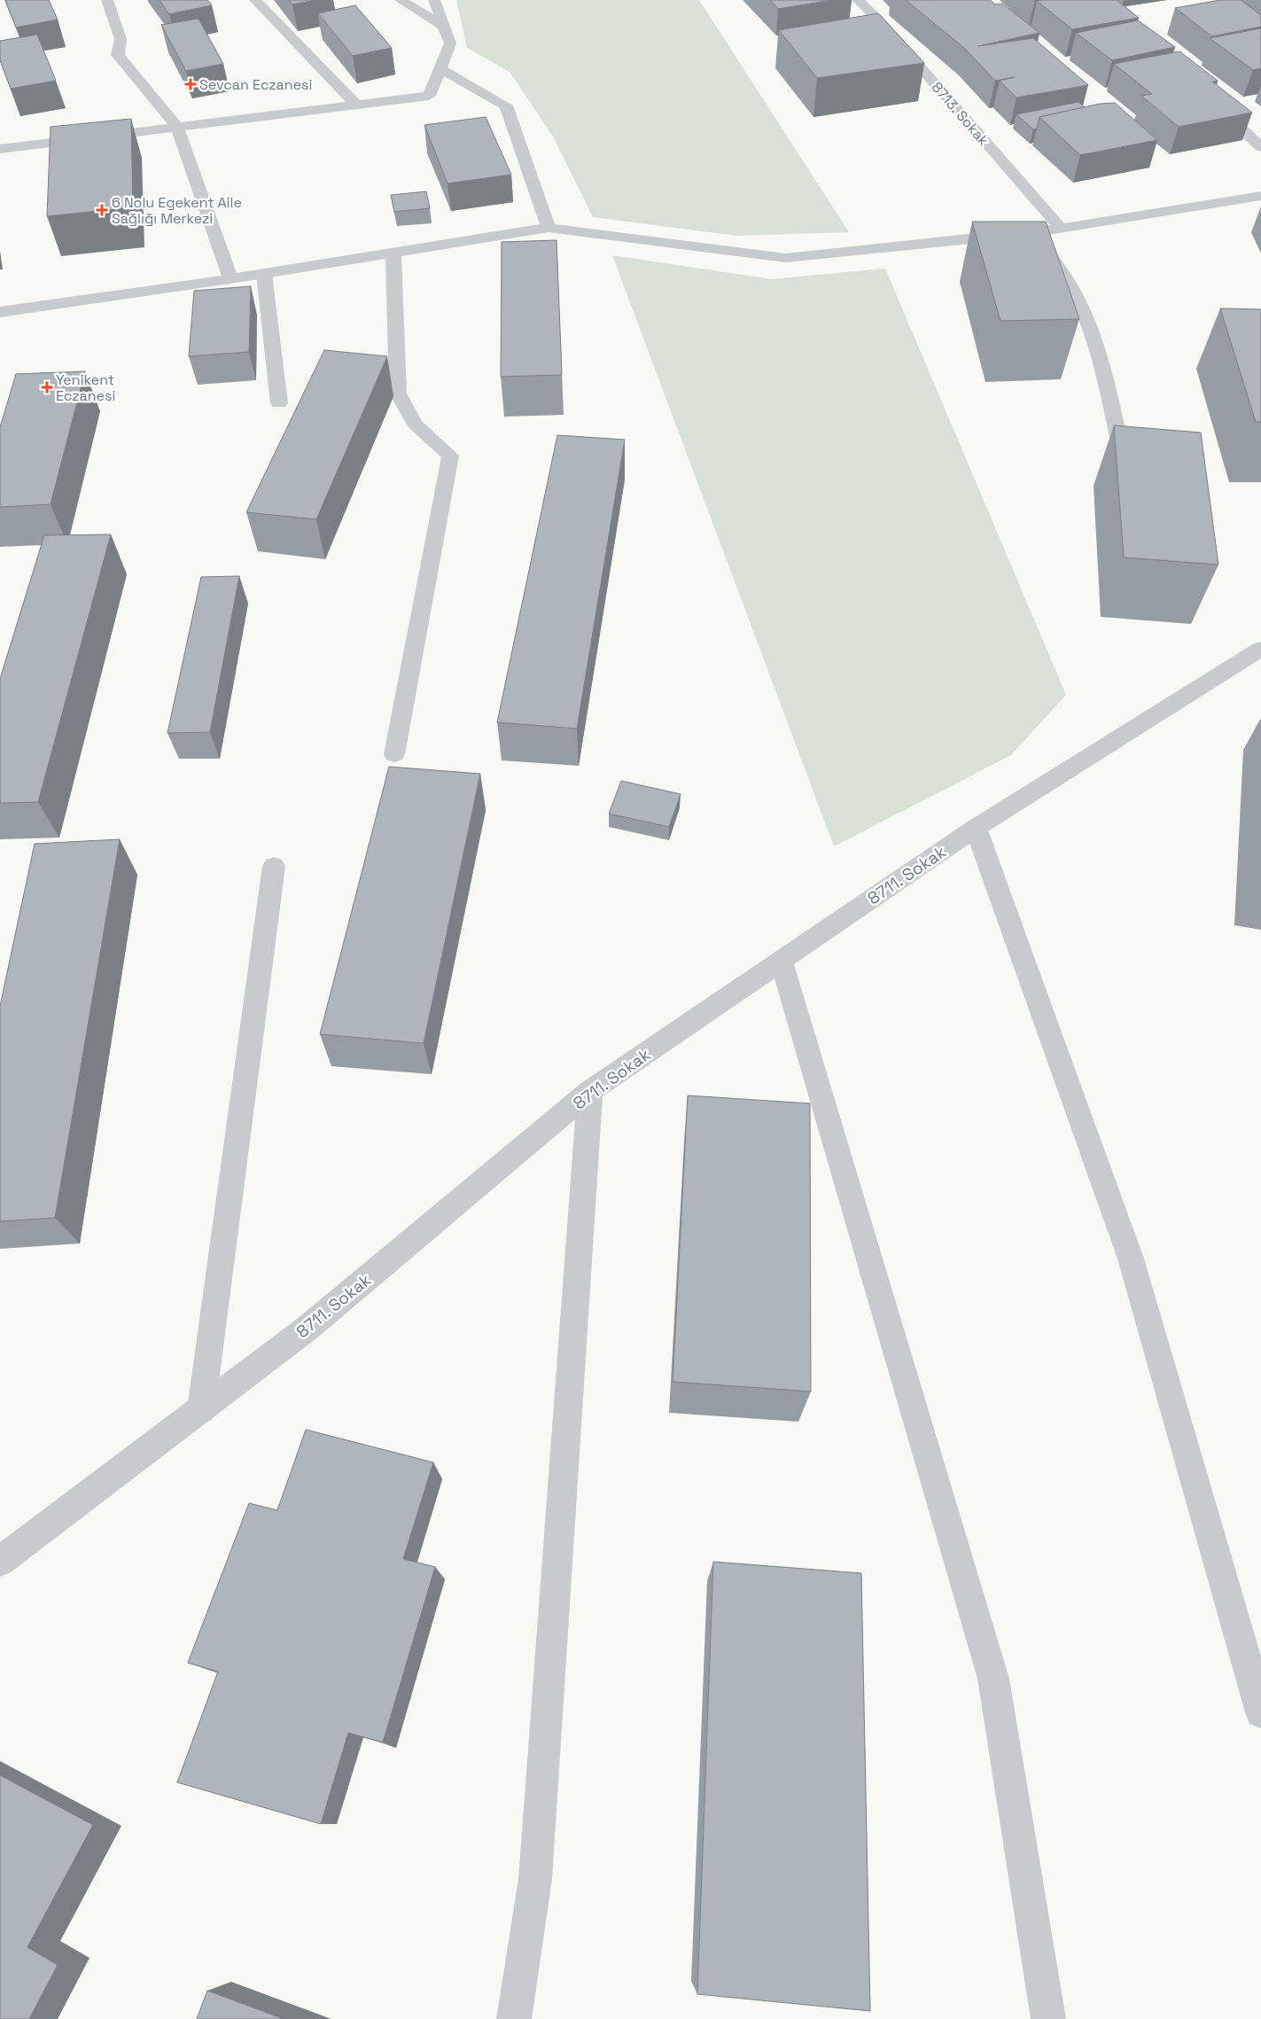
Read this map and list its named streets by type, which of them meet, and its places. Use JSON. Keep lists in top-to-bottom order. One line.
{"streets":{"street":["8713. Sokak","8711. Sokak"]},"places":{"health":["Sevcan Eczanesi","6 Nolu Egekent Aile Sağlığı Merkezi","Yenikent Eczanesi"]}}
